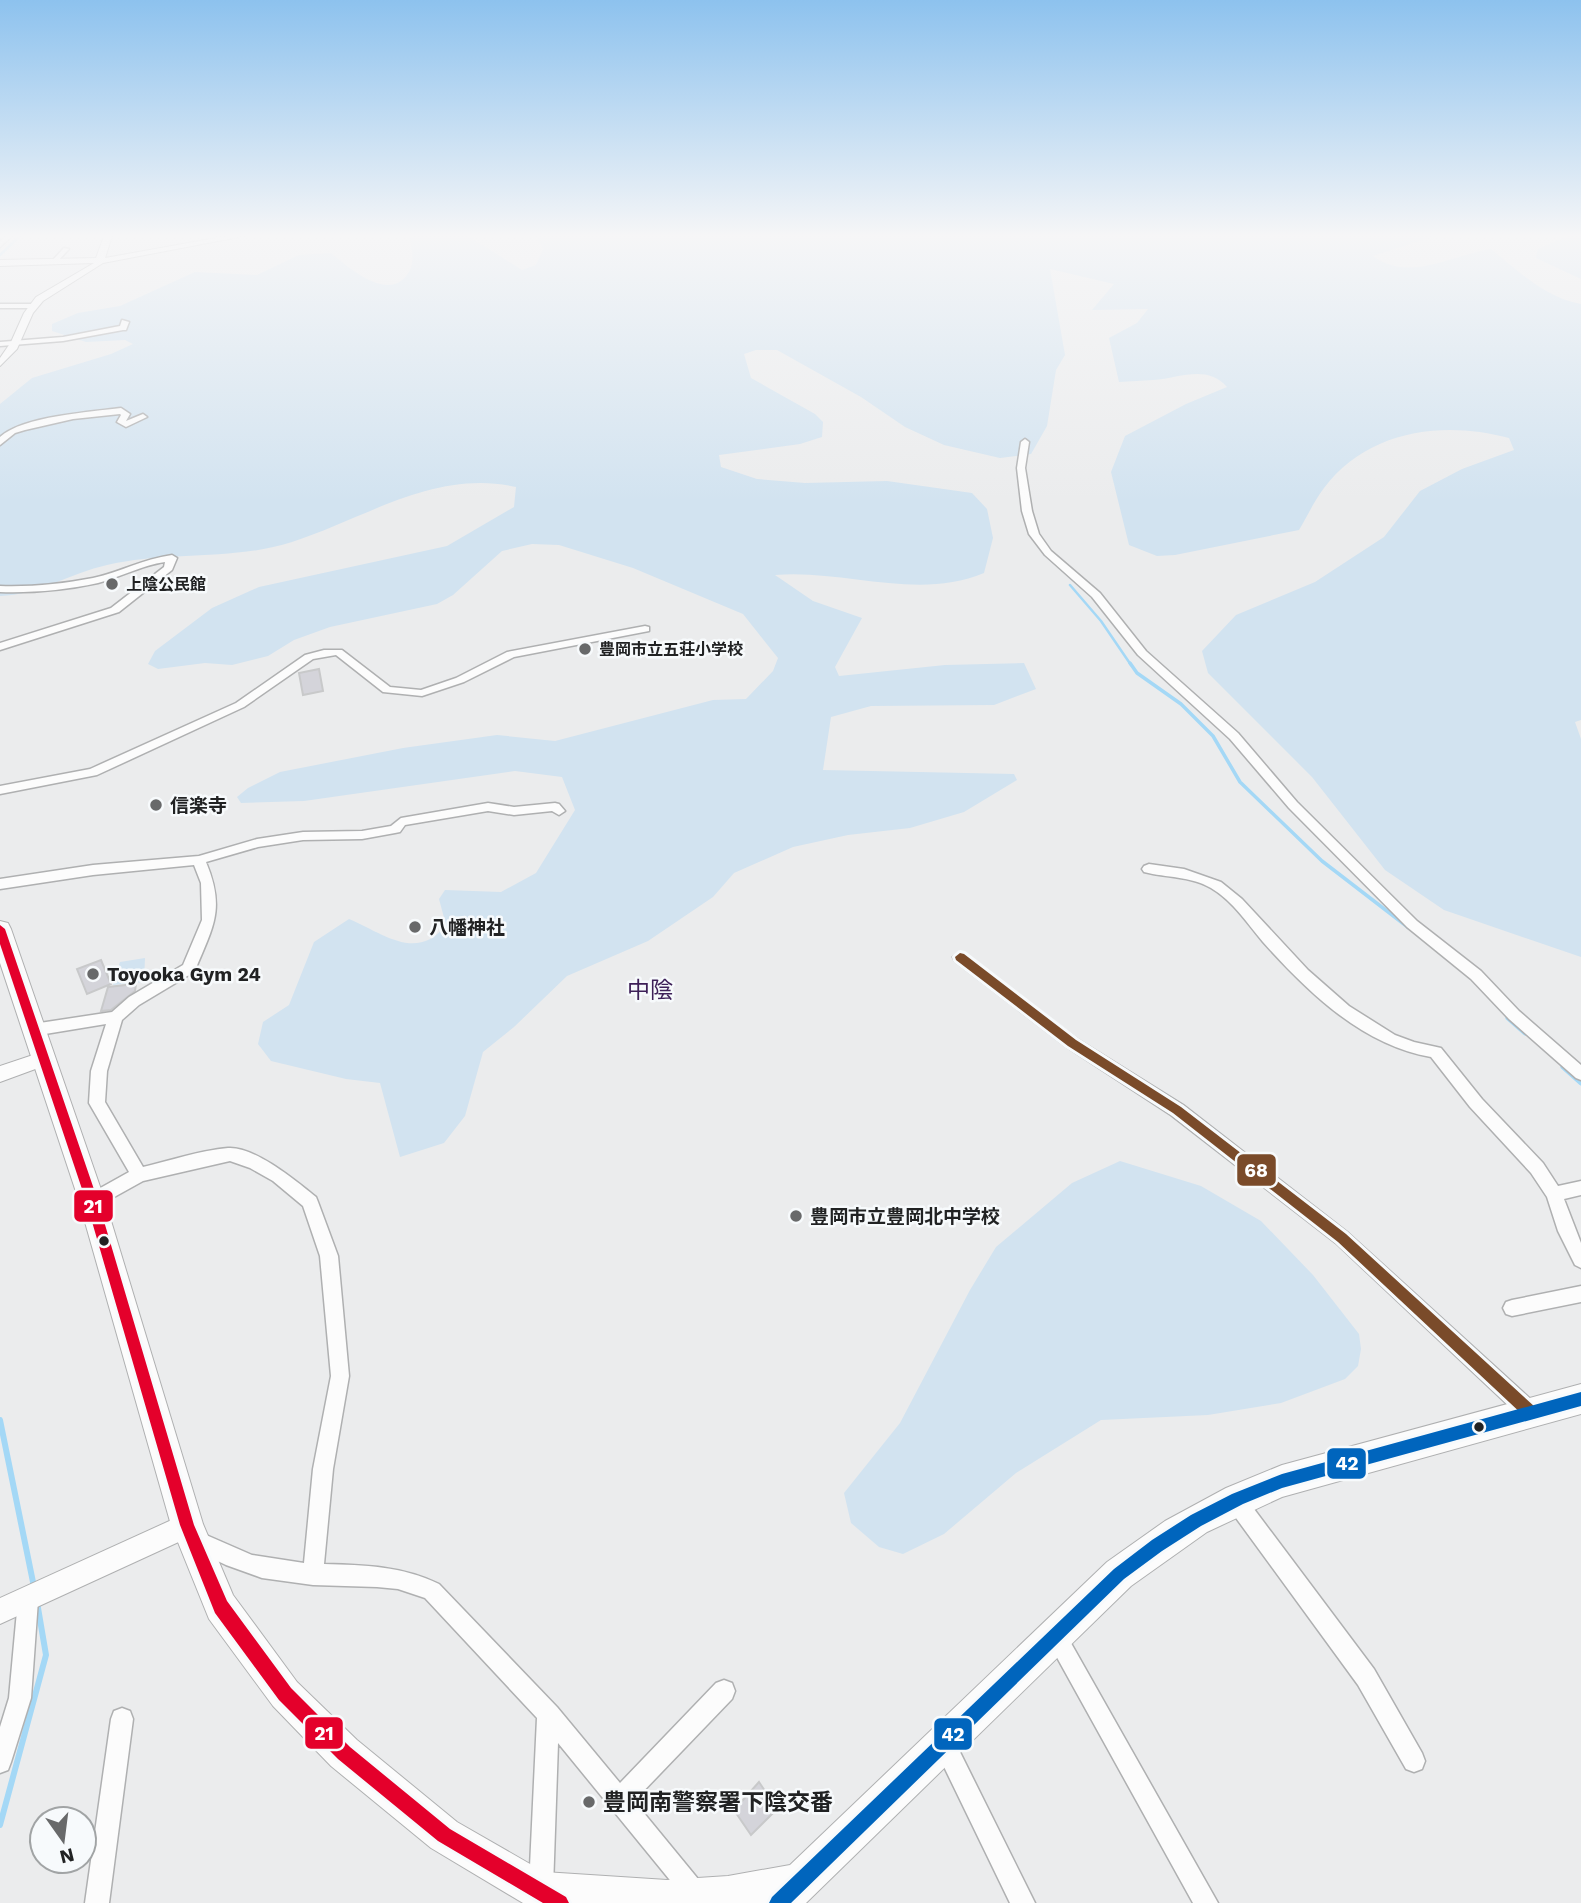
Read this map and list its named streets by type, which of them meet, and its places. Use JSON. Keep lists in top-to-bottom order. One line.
{"districts":["中陰"],"places":["上陰公民館","豊岡市立五荘小学校","信楽寺","八幡神社","Toyooka Gym 24","豊岡市立豊岡北中学校","豊岡南警察署下陰交番"],"lines":["transit line 21","transit line 68","transit line 42"],"north":"bottom"}
